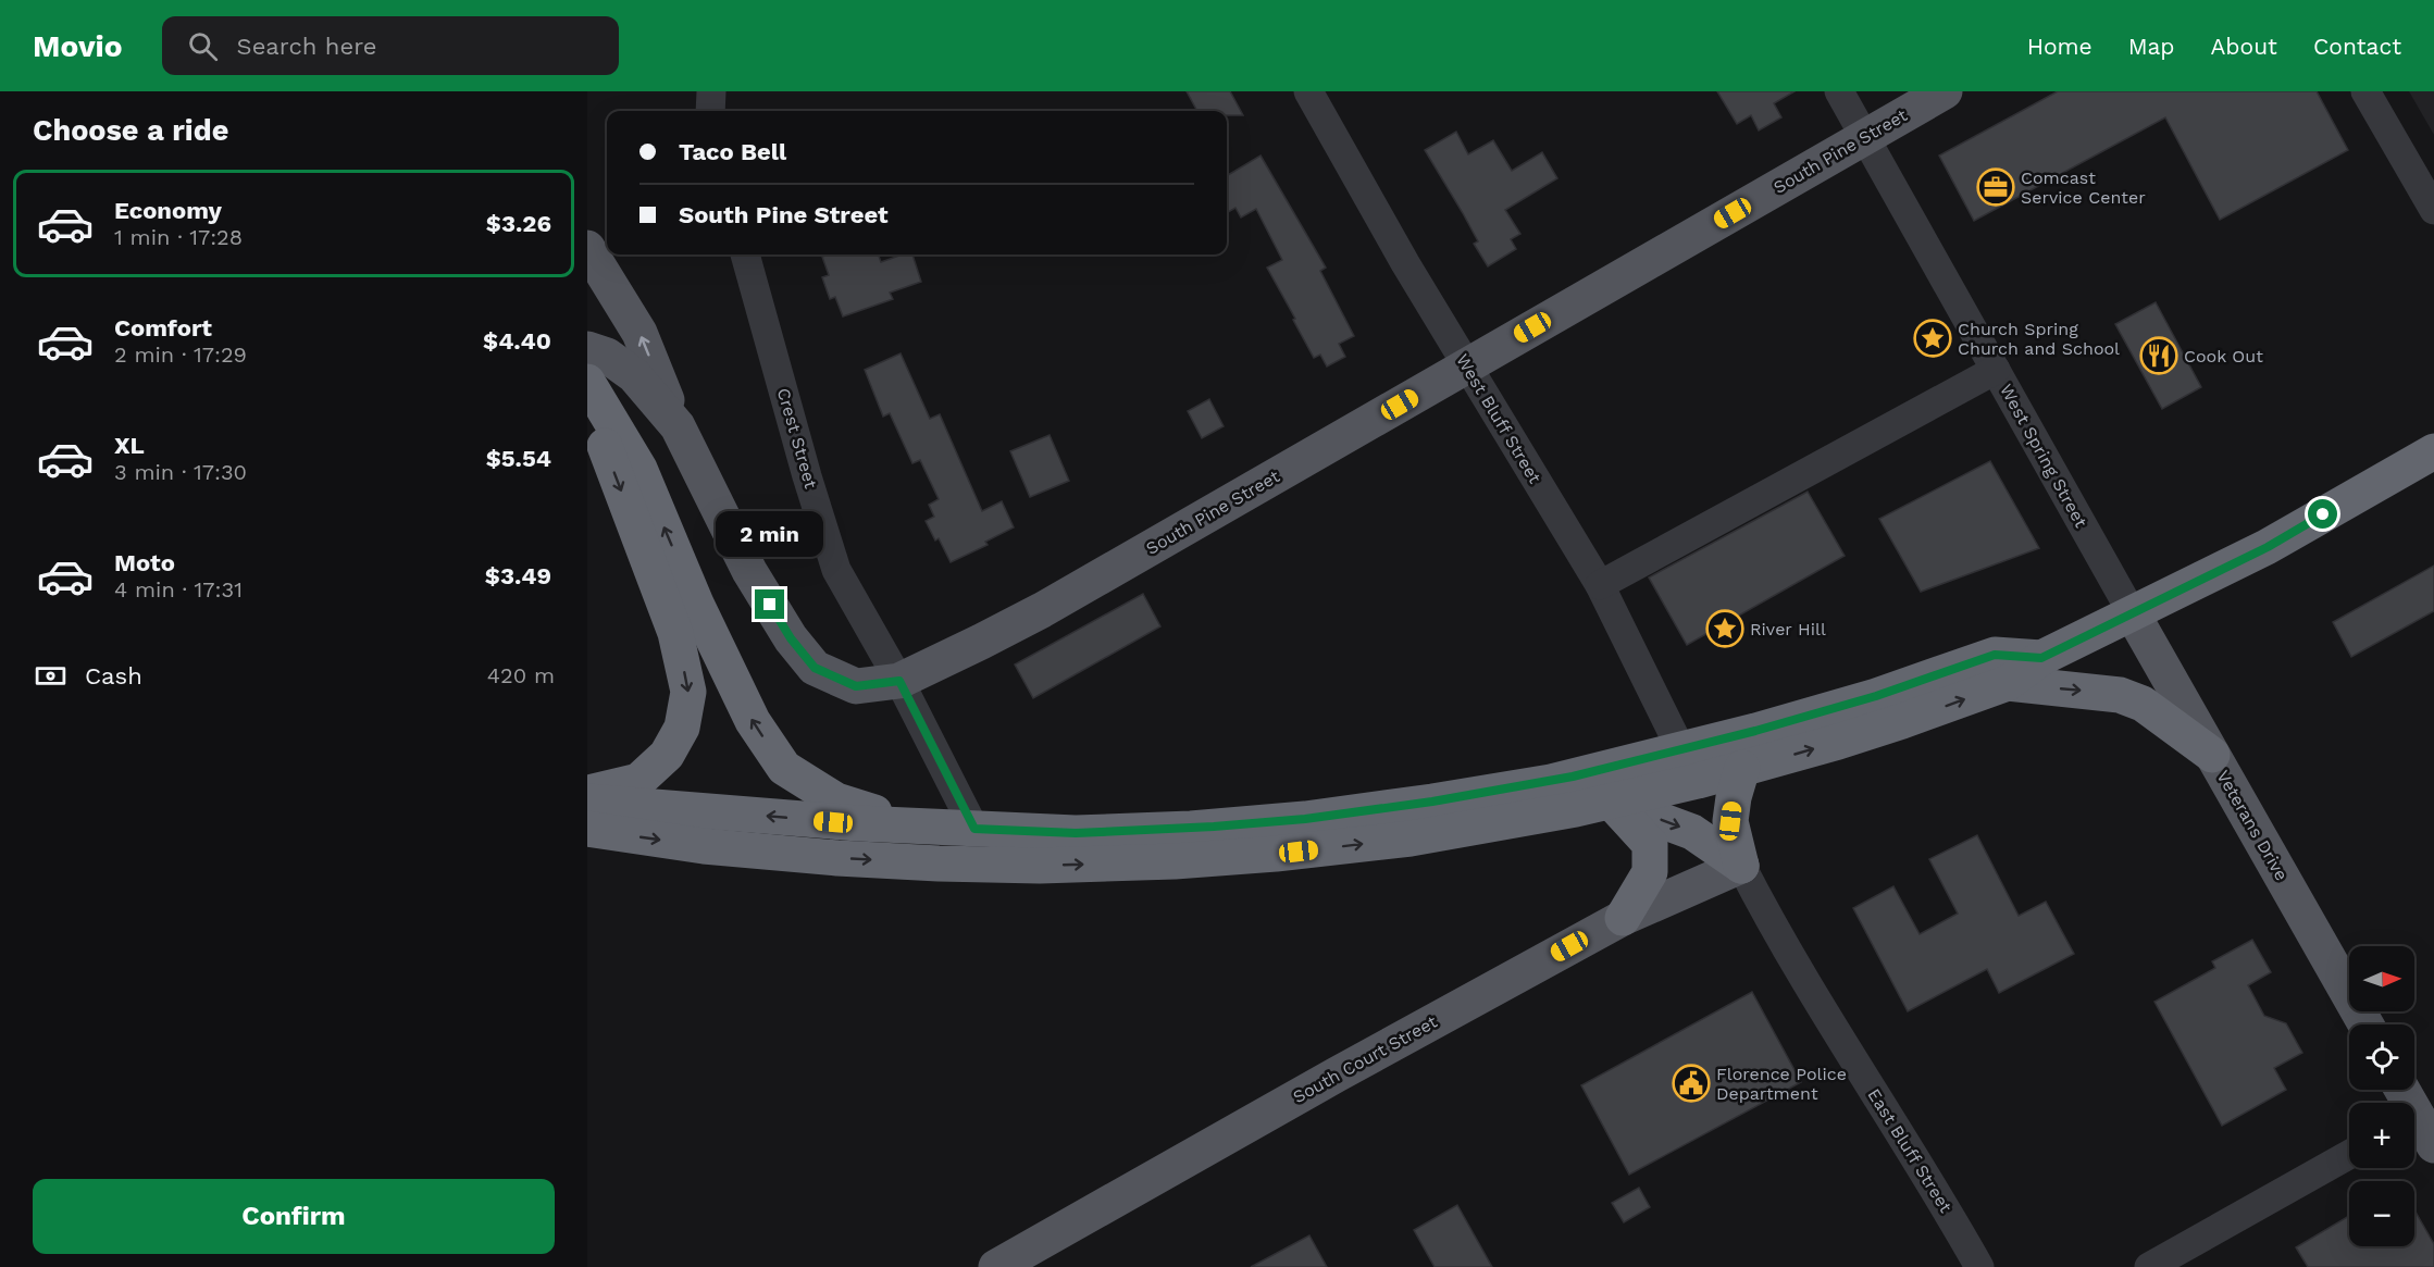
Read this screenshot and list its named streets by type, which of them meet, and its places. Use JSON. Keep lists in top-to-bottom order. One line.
{"streets":{"main road":["South Pine Street","Veterans Drive","South Court Street"],"street":["West Bluff Street","Crest Street","West Spring Street","East Bluff Street"]},"crossings":[["South Pine Street","West Bluff Street"],["South Pine Street","Crest Street"],["South Pine Street","West Spring Street"],["West Spring Street","Veterans Drive"],["South Court Street","East Bluff Street"]],"places":{"office":["Comcast Service Center"],"place":["Church Spring Church and School","River Hill"],"restaurant":["Cook Out"],"public building":["Florence Police Department"]},"north":"right","page":{"header":"Movio","search":"Search here","nav":["Home","Map","About","Contact"],"heading":"Choose a ride","banner":["Taco Bell","South Pine Street"],"list":[{"name":"Economy","note":"1 min · 17:28","value":"$3.26"},{"name":"Comfort","note":"2 min · 17:29","value":"$4.40"},{"name":"XL","note":"3 min · 17:30","value":"$5.54"},{"name":"Moto","note":"4 min · 17:31","value":"$3.49"}],"bubble":"2 min","pay":["Cash","420 m"],"map_buttons":["+","−"],"buttons":"Confirm"}}
